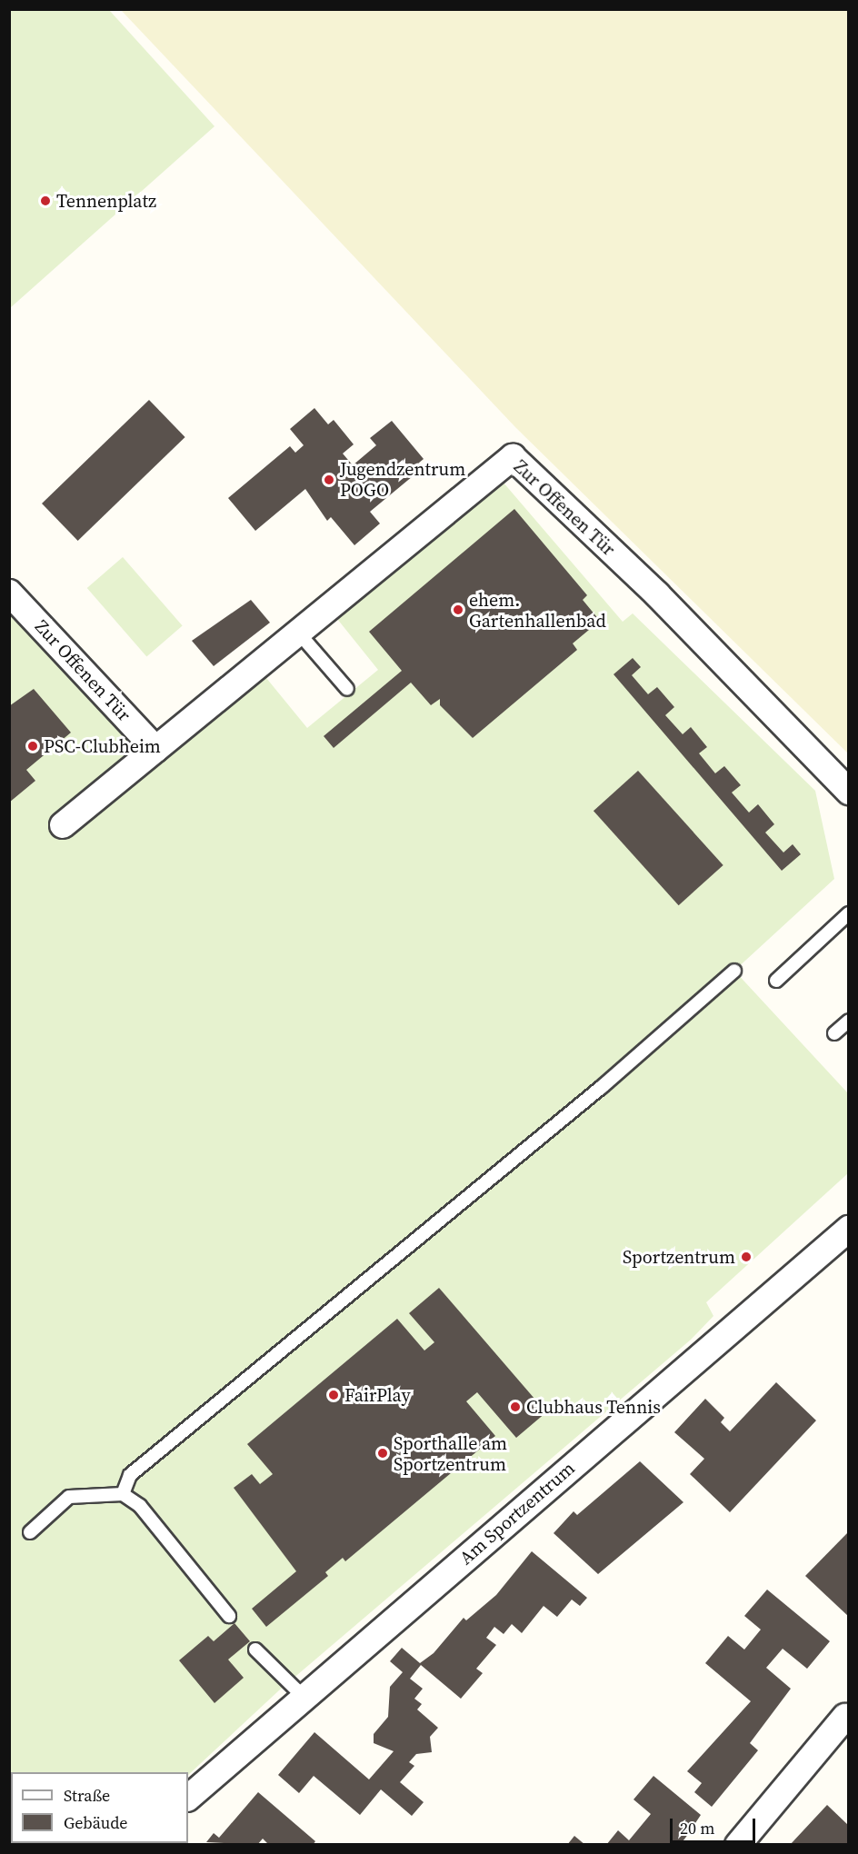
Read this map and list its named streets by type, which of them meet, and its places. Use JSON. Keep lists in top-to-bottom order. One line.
{"streets":{"street":["Zur Offenen Tür","Am Sportzentrum"]},"places":["Tennenplatz","Jugendzentrum POGO","ehem. Gartenhallenbad","PSC-Clubheim","Sportzentrum","FairPlay","Clubhaus Tennis","Sporthalle am Sportzentrum"],"legend":["Straße","Gebäude"],"scale_bar":"20 m"}
